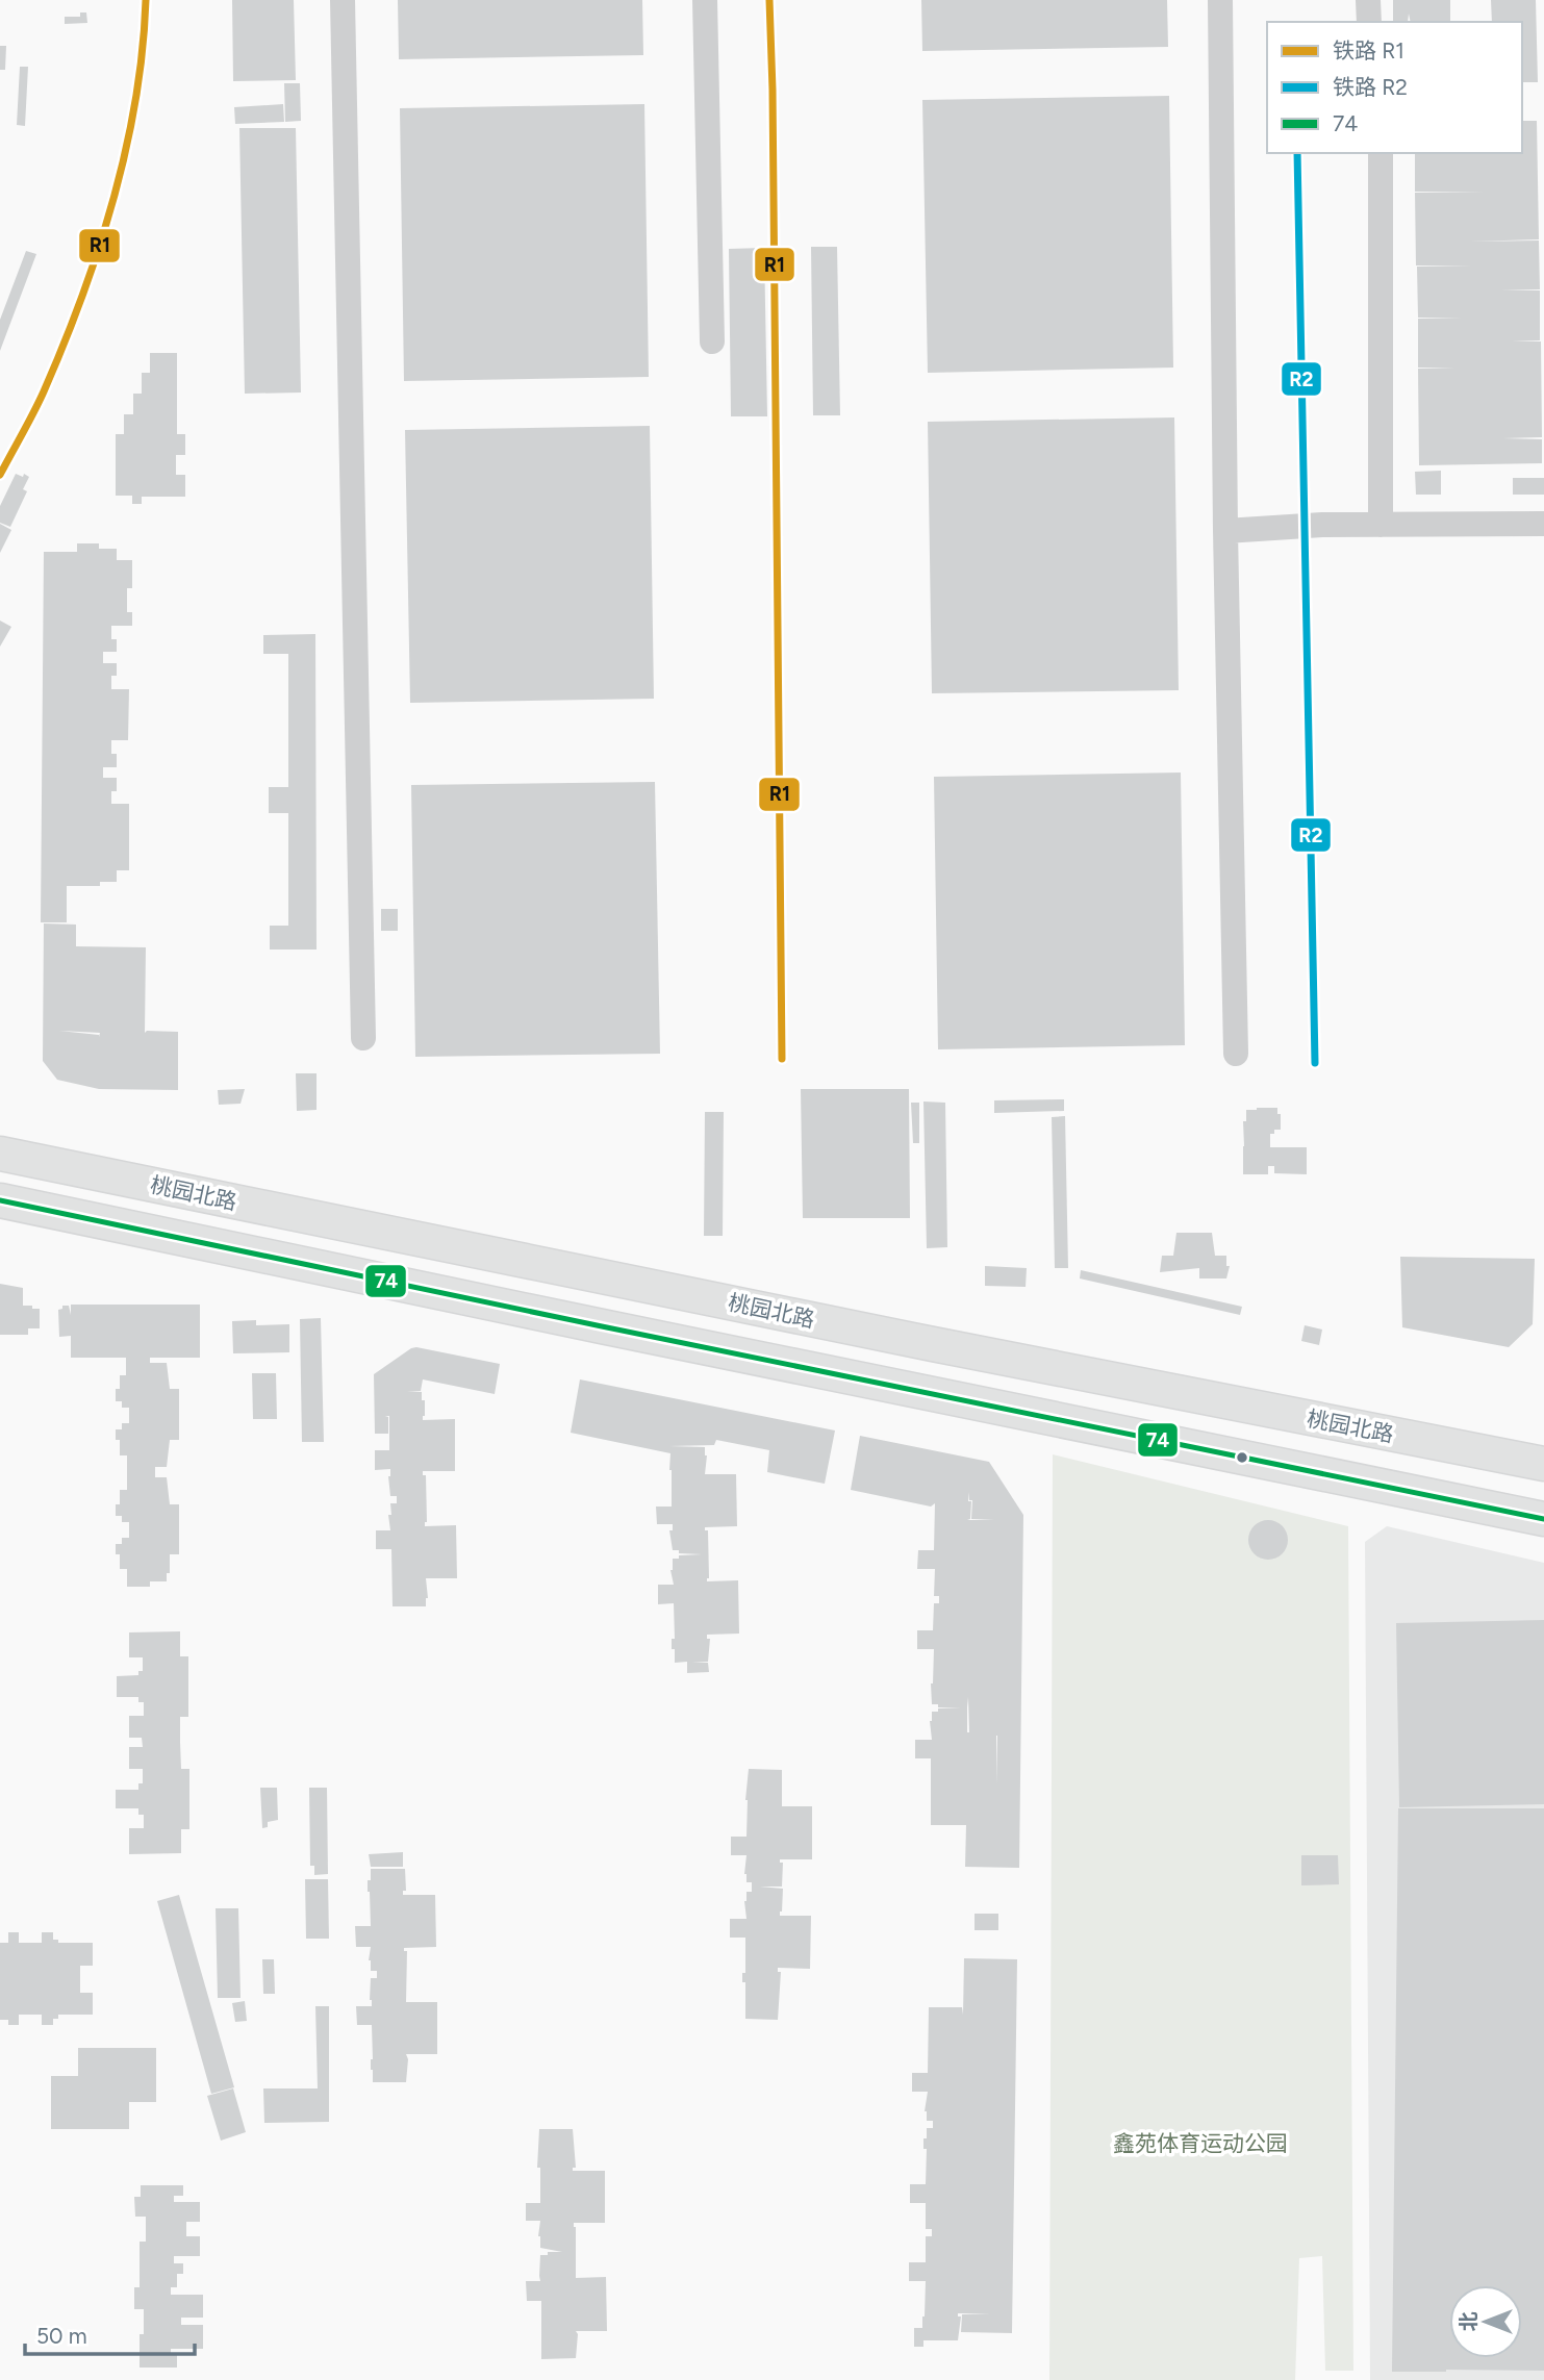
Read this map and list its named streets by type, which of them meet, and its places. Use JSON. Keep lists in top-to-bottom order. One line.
{"streets":{"main road":["桃园北路"]},"parks":["鑫苑体育运动公园"],"lines":["rail line R1","rail line R2","transit line 74"],"legend":["铁路 R1","铁路 R2","74"],"scale_bar":"50 m","north":"left"}
